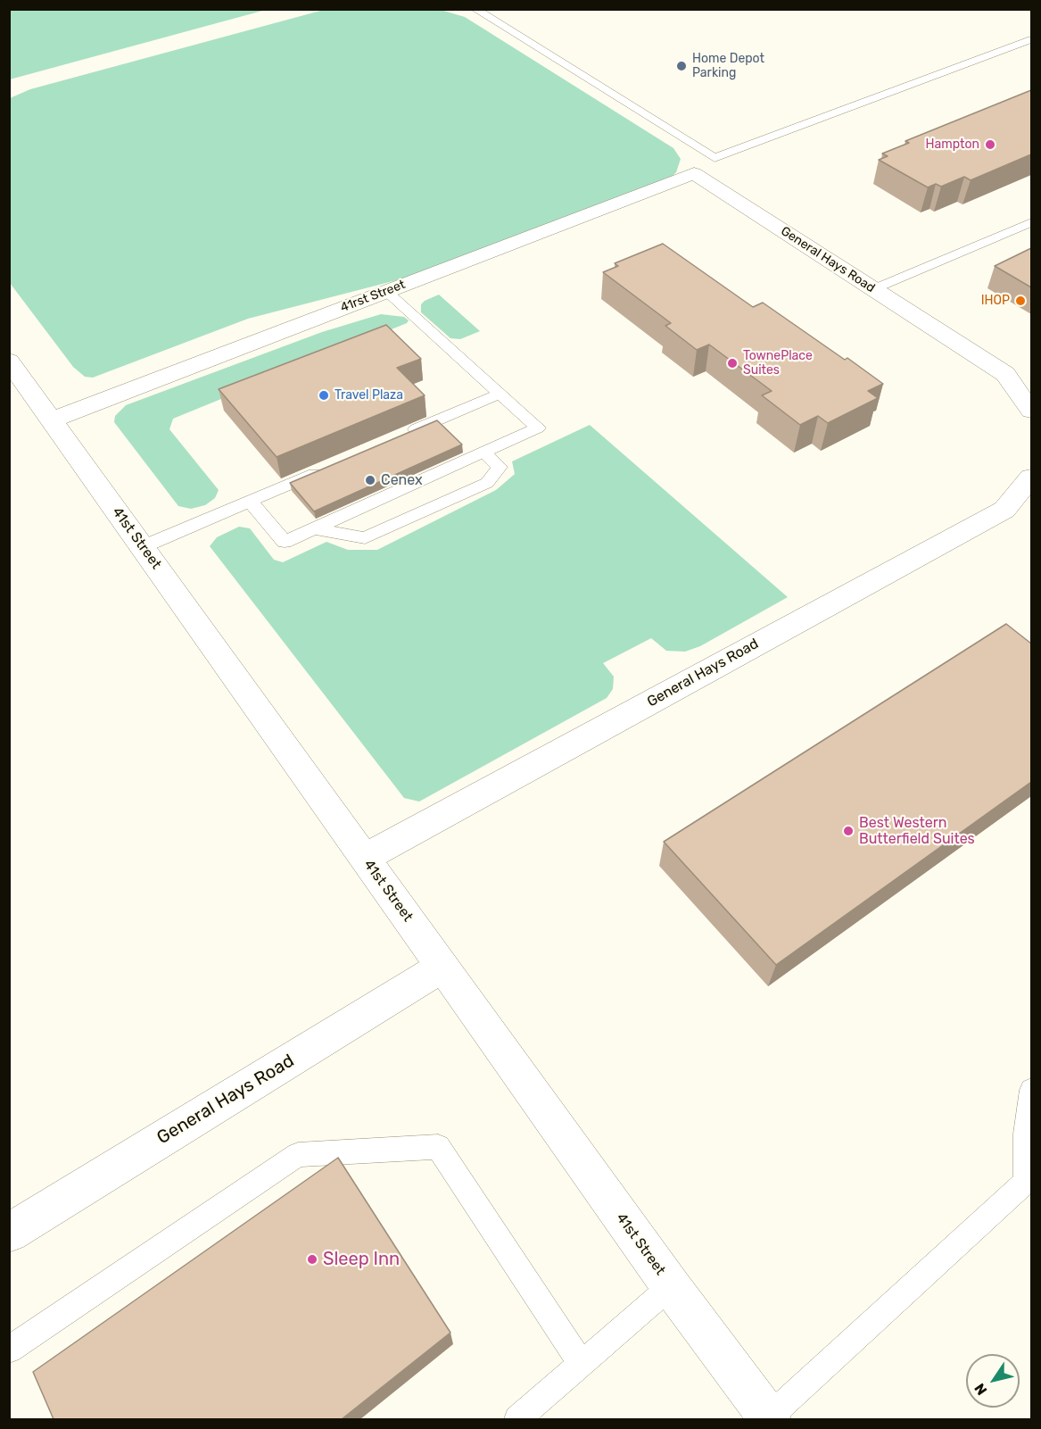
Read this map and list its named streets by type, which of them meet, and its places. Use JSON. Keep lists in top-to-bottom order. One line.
{"streets":{"street":["General Hays Road","41rst Street","41st Street"]},"crossings":[["General Hays Road","41rst Street"],["General Hays Road","41st Street"],["41rst Street","41st Street"]],"places":["Home Depot Parking","Hampton","IHOP","TownePlace Suites","Travel Plaza","Cenex","Best Western Butterfield Suites","Sleep Inn"],"north":"bottom left"}
